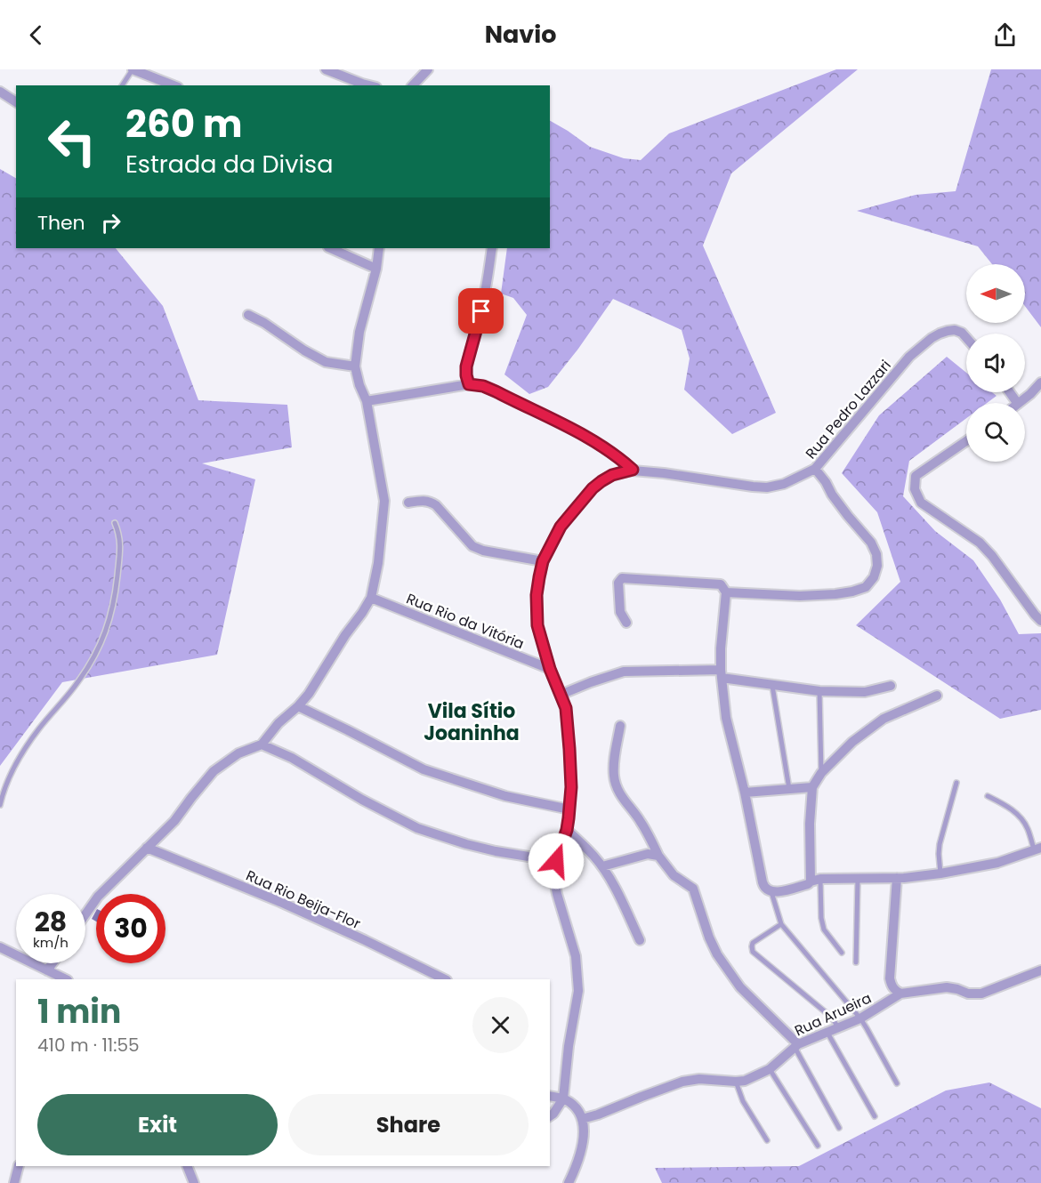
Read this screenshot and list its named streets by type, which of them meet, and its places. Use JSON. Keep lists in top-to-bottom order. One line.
{"streets":{"street":["Rua Pedro Lazzari","Rua Rio da Vitória","Rua Rio Beija-Flor","Rua Arueira"]},"districts":["Vila Sítio Joaninha"],"north":"left","page":{"header":"Navio","turn":["260 m","Estrada da Divisa"],"then":"Then","speed":"28 km/h","limit":"30","heading":["1 min","410 m · 11:55"],"buttons":["Exit","Share"]}}
